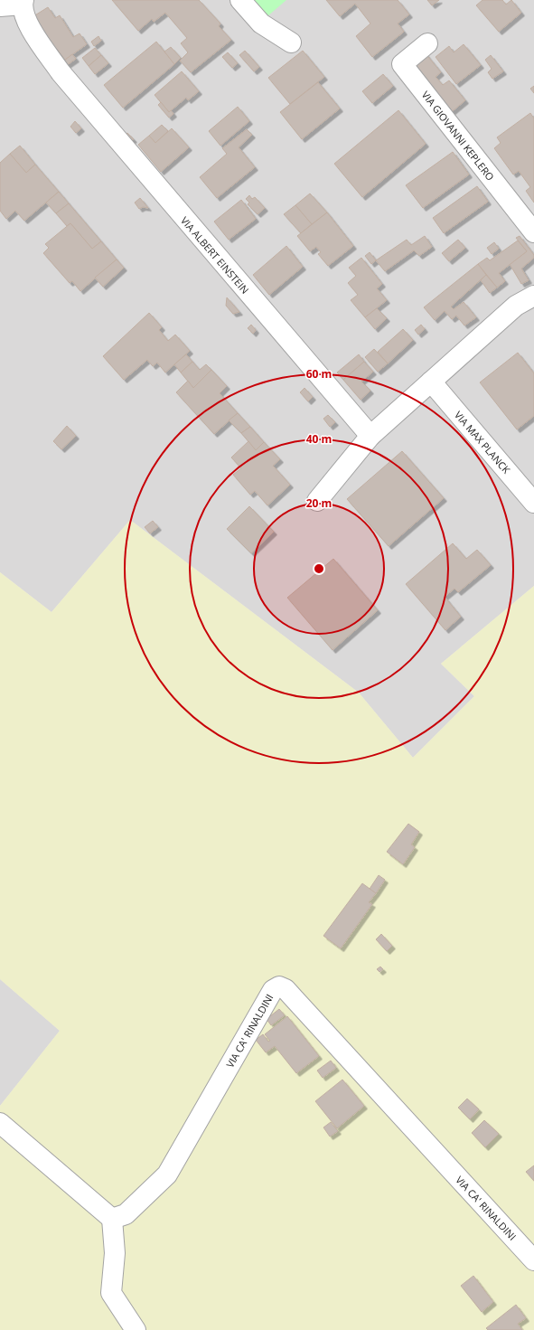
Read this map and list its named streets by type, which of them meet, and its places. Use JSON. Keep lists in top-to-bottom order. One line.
{"streets":{"street":["VIA GIOVANNI KEPLERO","VIA ALBERT EINSTEIN","VIA MAX PLANCK","VIA CA' RINALDINI"]},"rings":["60 m","40 m","20 m"]}
